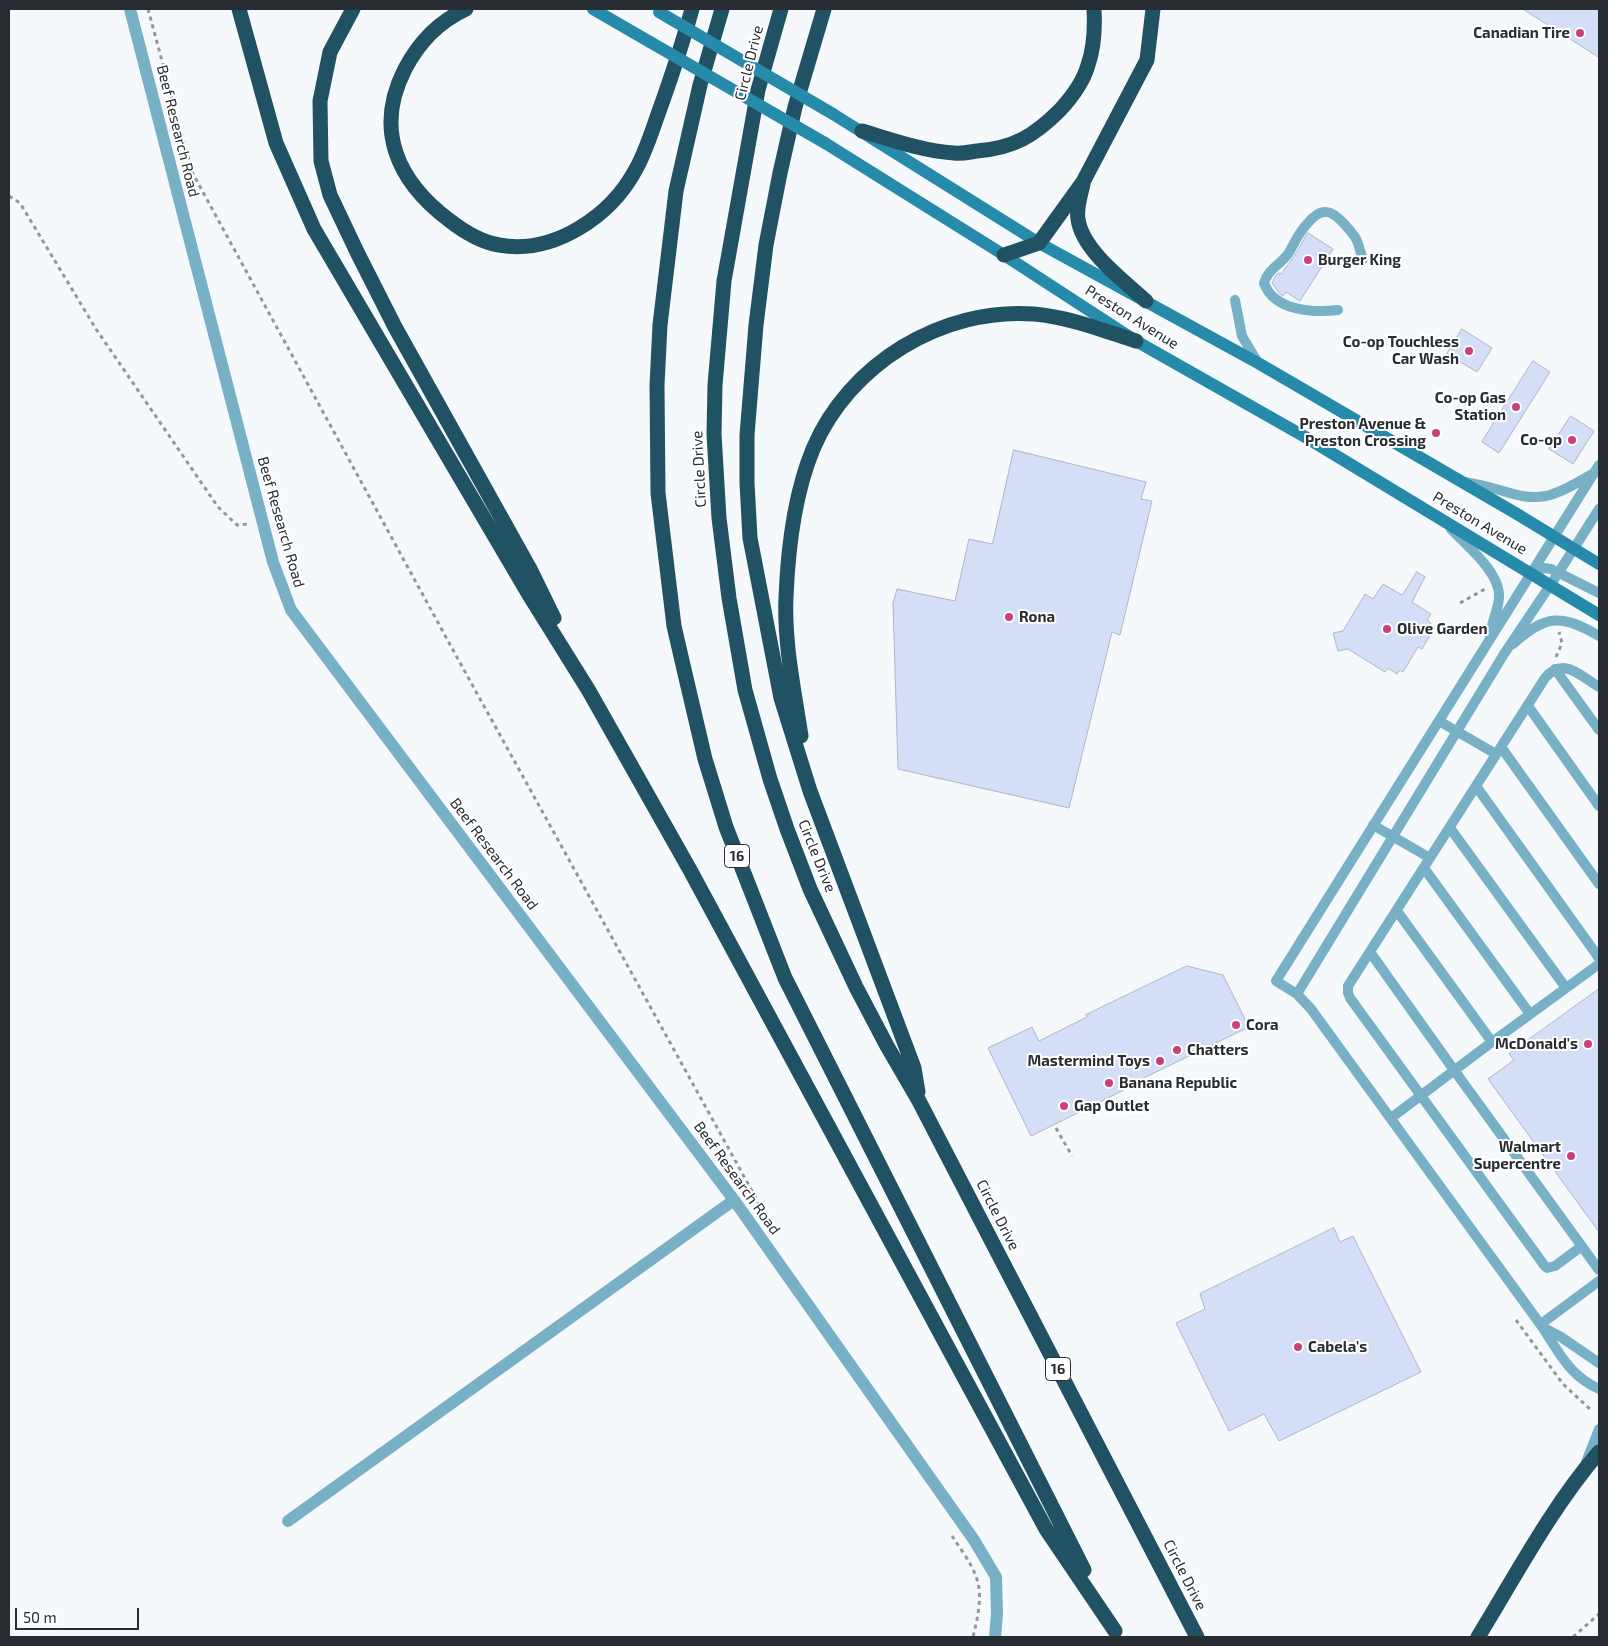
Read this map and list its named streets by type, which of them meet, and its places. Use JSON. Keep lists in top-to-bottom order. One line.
{"streets":{"highway":["Circle Drive","16"],"main road":["Preston Avenue"],"street":["Beef Research Road"]},"places":["Canadian Tire","Burger King","Co-op Touchless Car Wash","Co-op Gas Station","Preston Avenue & Preston Crossing","Co-op","Rona","Olive Garden","Cora","McDonald's","Chatters","Mastermind Toys","Banana Republic","Gap Outlet","Walmart Supercentre","Cabela's"],"scale_bar":"50 m"}
